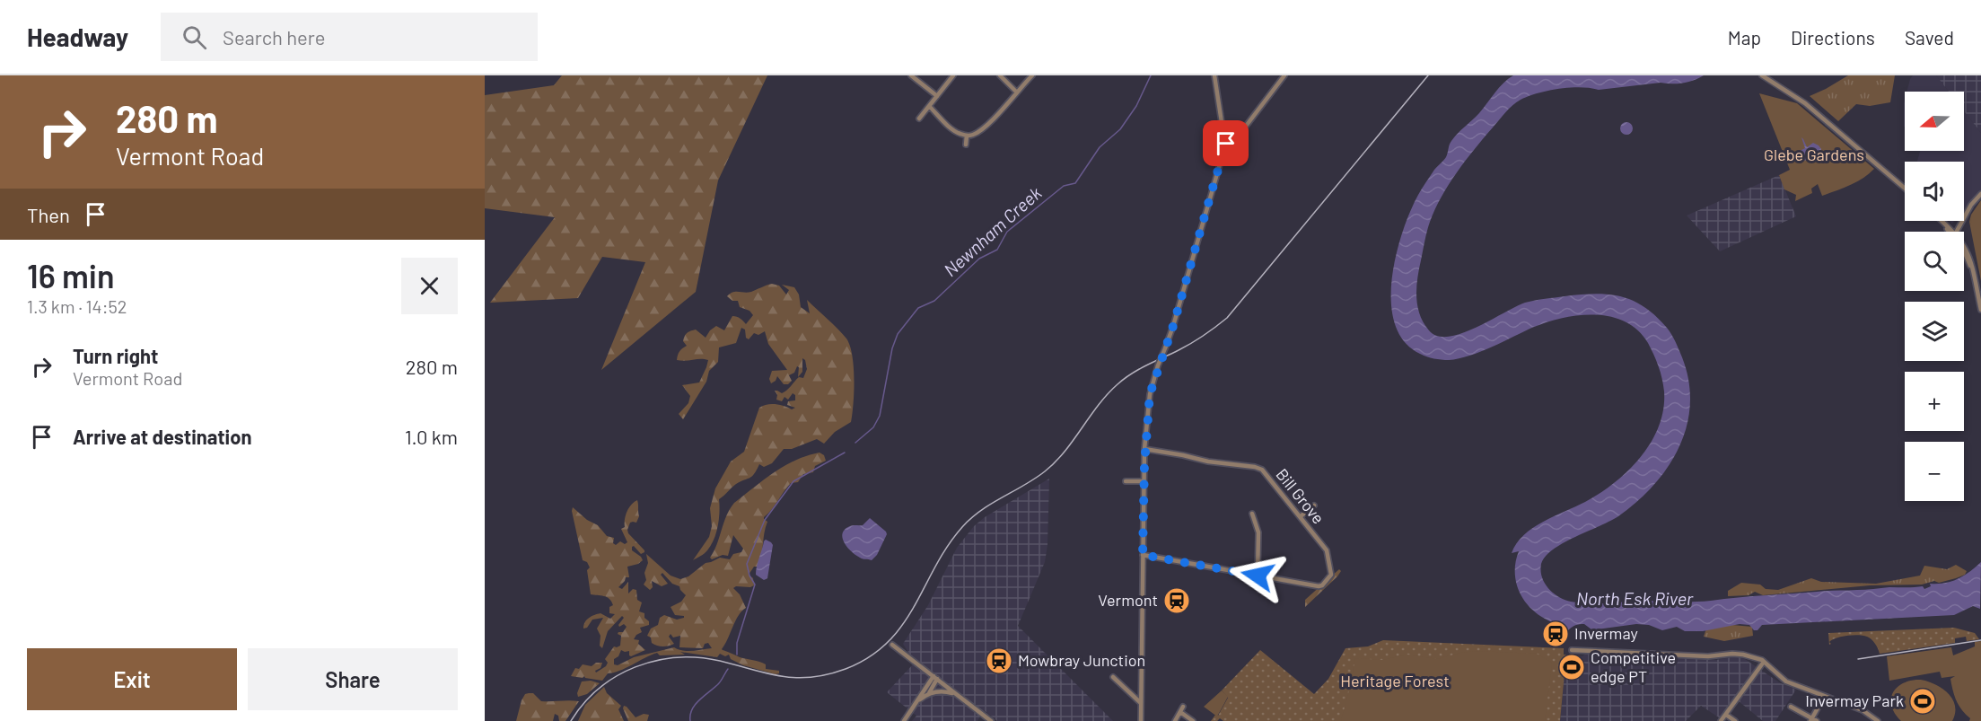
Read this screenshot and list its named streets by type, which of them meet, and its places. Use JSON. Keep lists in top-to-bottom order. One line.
{"streets":{"street":["Bill Grove"]},"water":["Newnham Creek","North Esk River"],"parks":["Glebe Gardens","Heritage Forest"],"places":{"station":["Vermont","Invermay","Mowbray Junction"],"sports":["Competitive edge PT","Invermay Park"]},"north":"left","page":{"header":"Headway","search":"Search here","nav":["Map","Directions","Saved"],"turn":["280 m","Vermont Road"],"map_buttons":["+","−"],"then":"Then","heading":["16 min","1.3 km · 14:52"],"list":[{"name":"Turn right","note":"Vermont Road","value":"280 m"},{"name":"Arrive at destination","value":"1.0 km"}],"buttons":["Exit","Share"]}}
